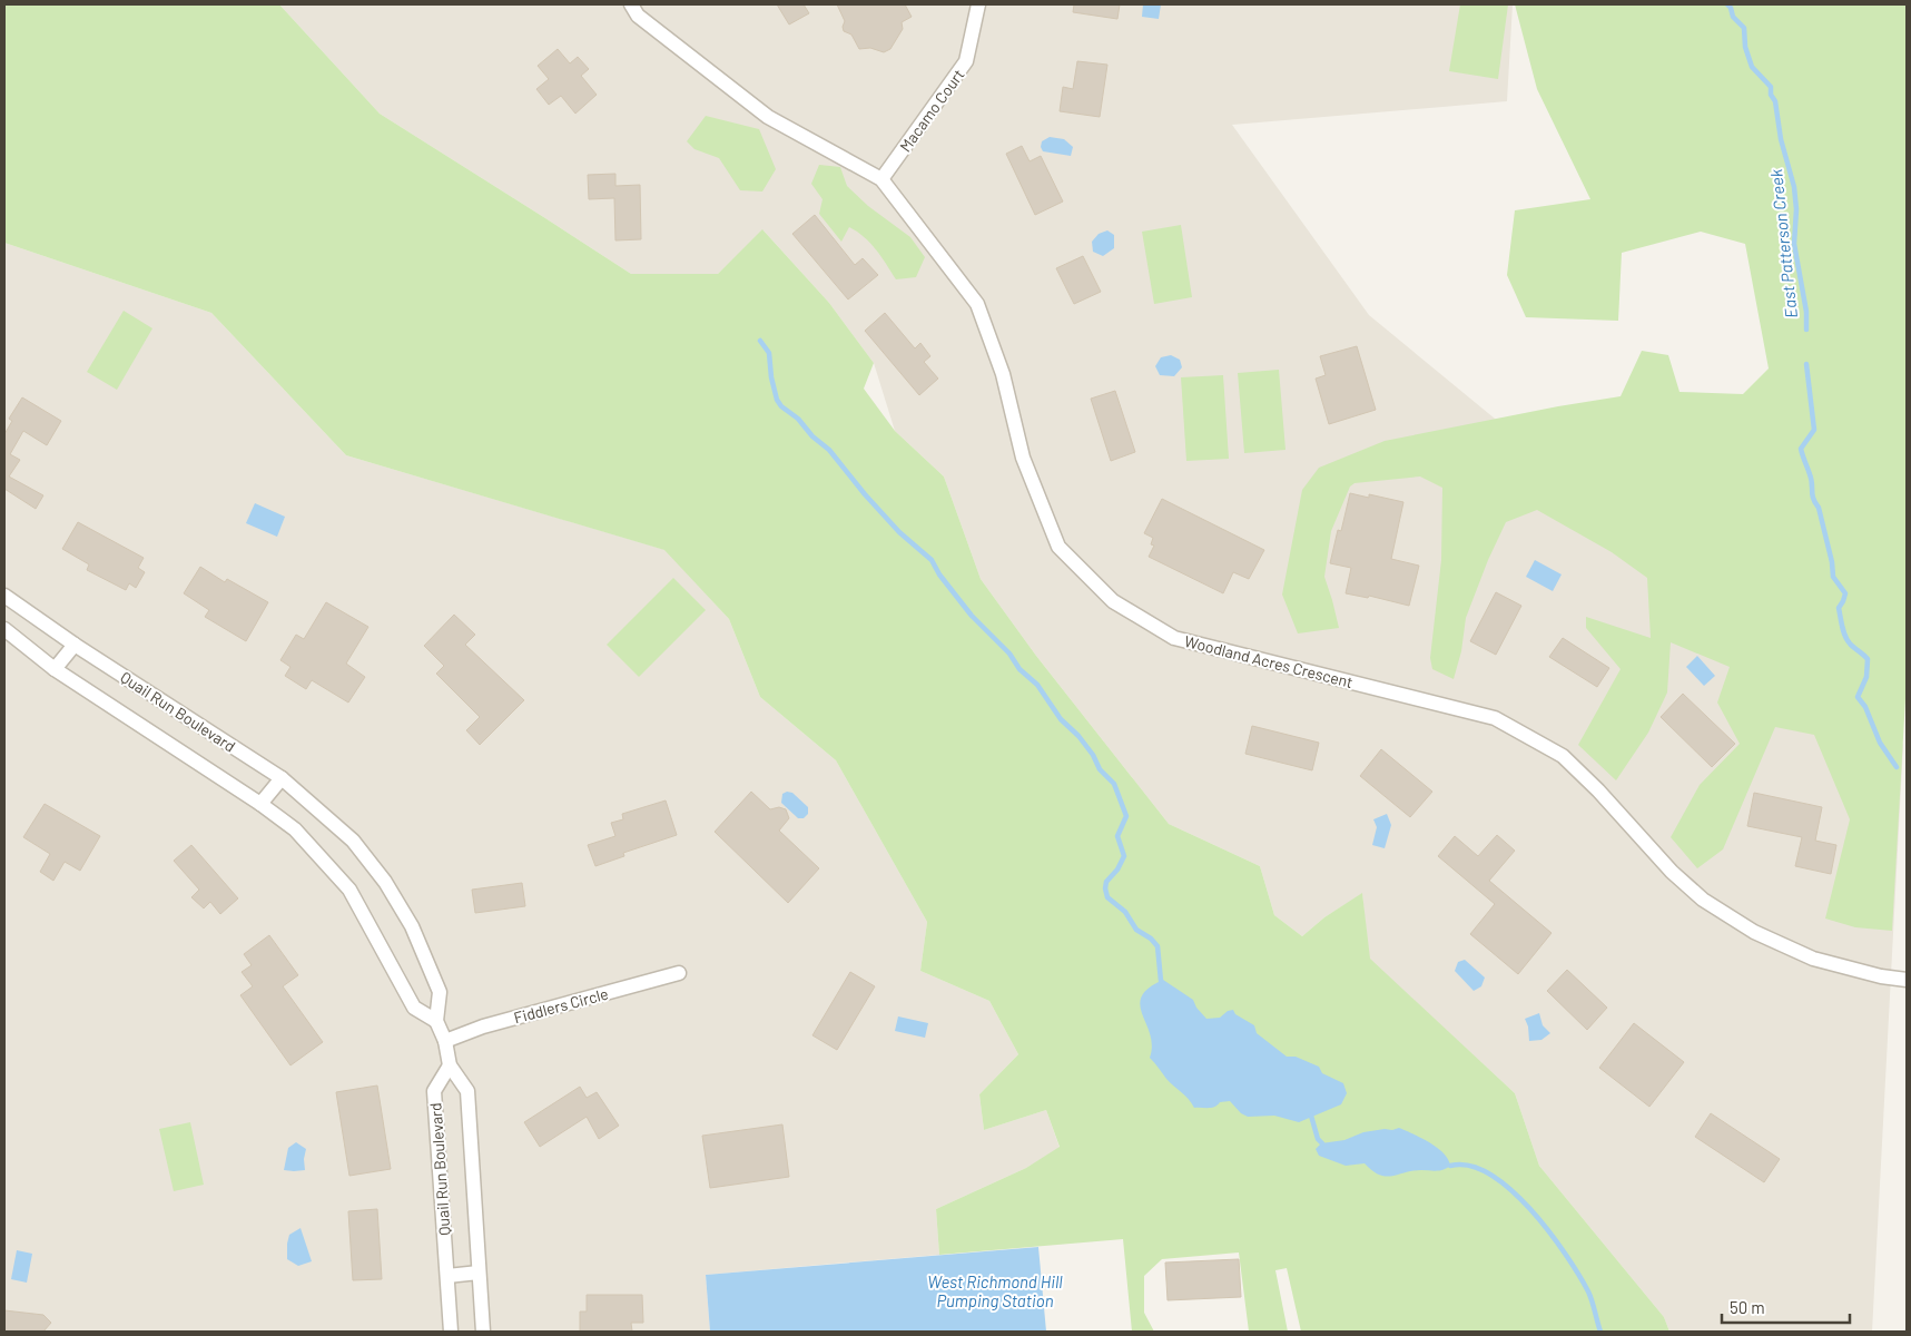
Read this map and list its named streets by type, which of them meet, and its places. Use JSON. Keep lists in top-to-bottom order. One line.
{"streets":{"street":["Macamo Court","Woodland Acres Crescent","Quail Run Boulevard","Fiddlers Circle"]},"crossings":[["Macamo Court","Woodland Acres Crescent"],["Quail Run Boulevard","Fiddlers Circle"]],"water":["East Patterson Creek","West Richmond Hill Pumping Station"],"scale_bar":"50 m"}
